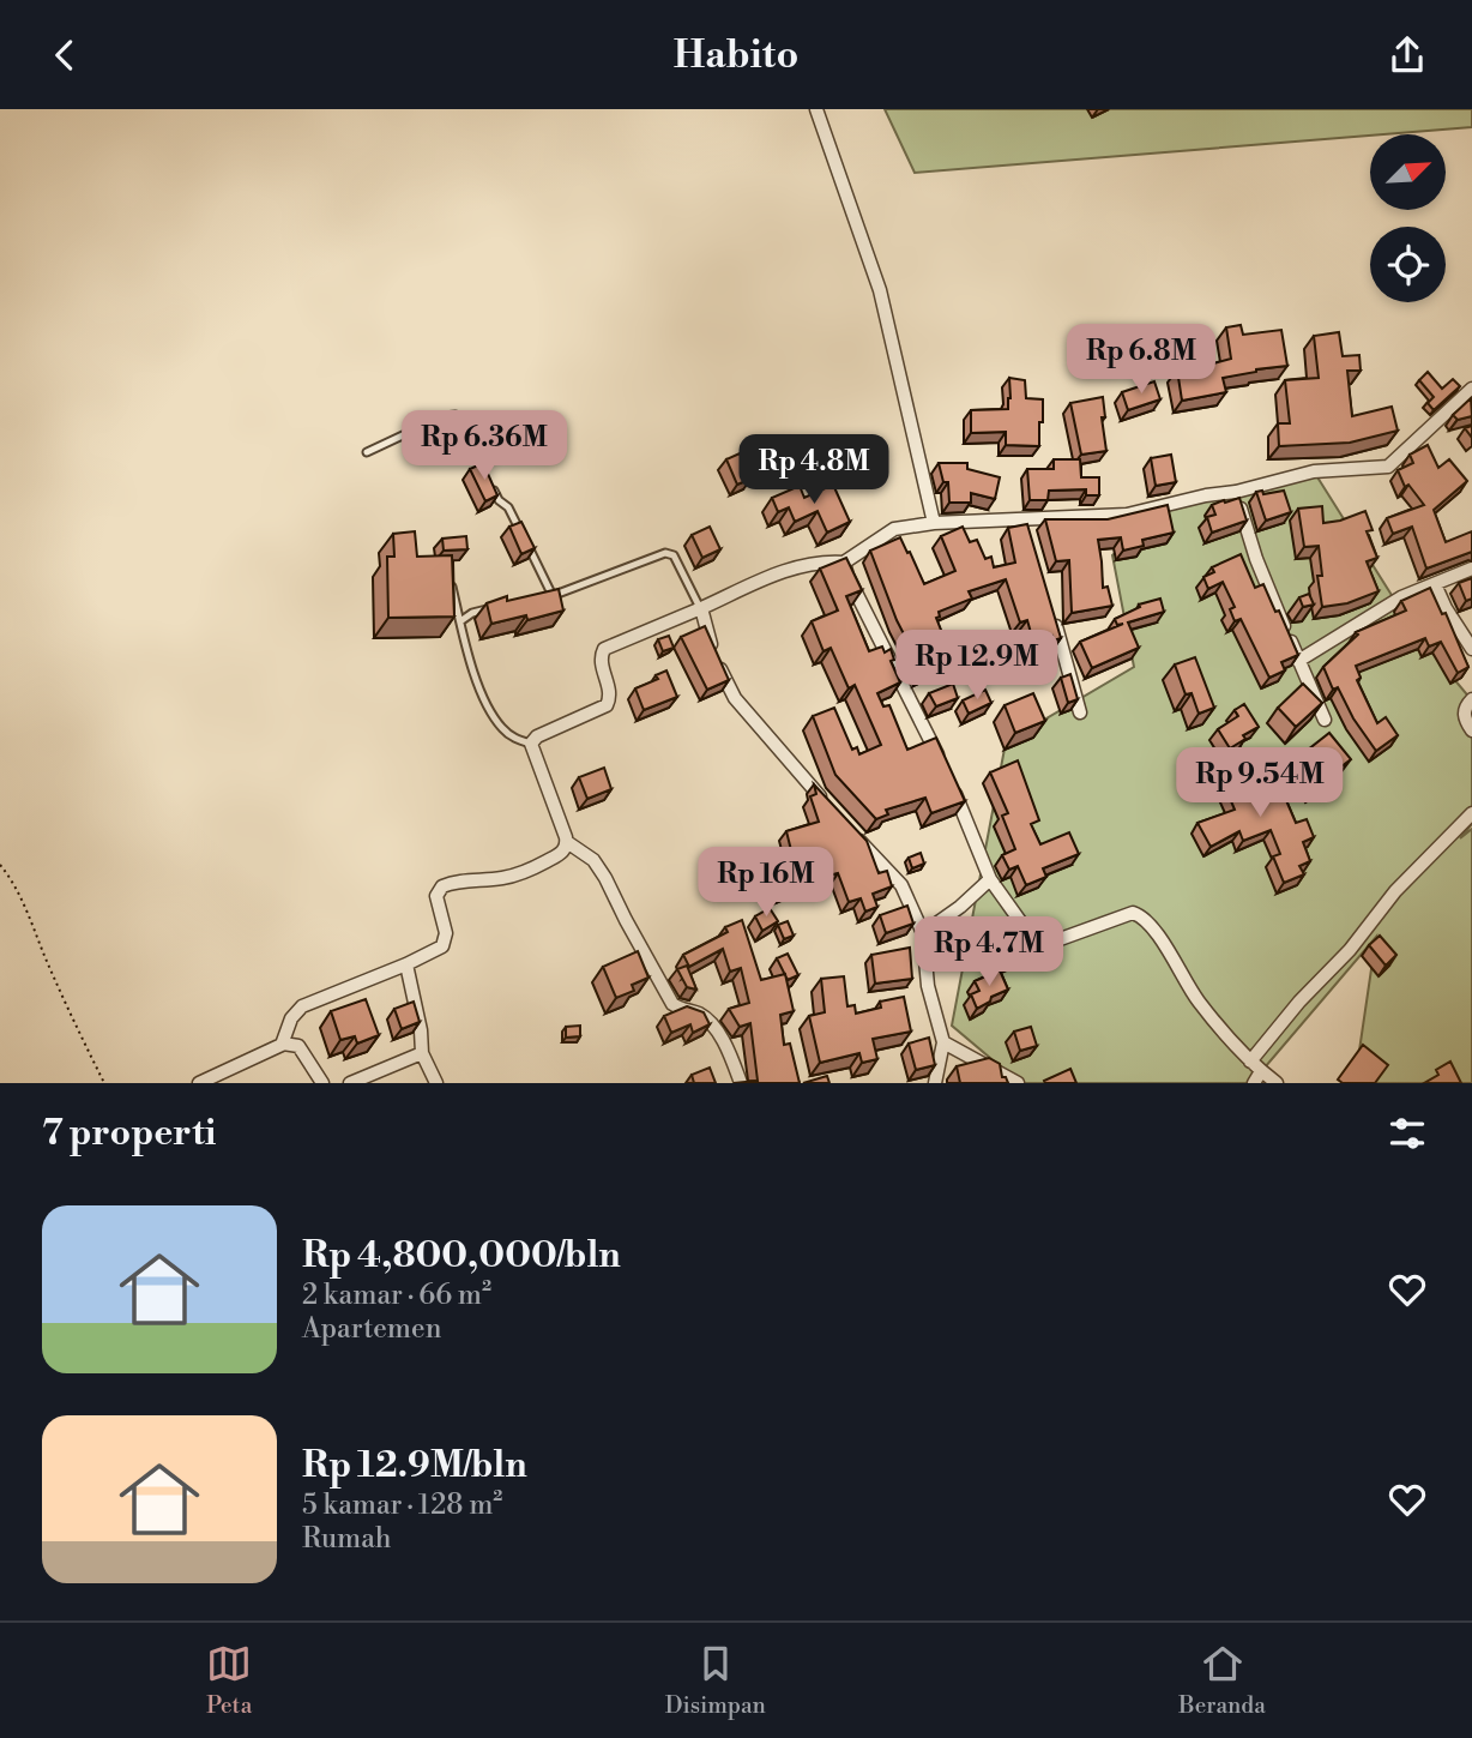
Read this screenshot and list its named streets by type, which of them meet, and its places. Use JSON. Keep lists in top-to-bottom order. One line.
{"north":"top right","page":{"header":"Habito","price":["Rp 6.8M","Rp 6.36M","Rp 4.8M","Rp 12.9M","Rp 9.54M","Rp 16M","Rp 4.7M"],"heading":"7 properti","list":[{"name":"Rp 4,800,000/bln","note":"2 kamar · 66 m² · Apartemen"},{"name":"Rp 12.9M/bln","note":"5 kamar · 128 m² · Rumah"}],"tabs":["Peta","Disimpan","Beranda"]}}
